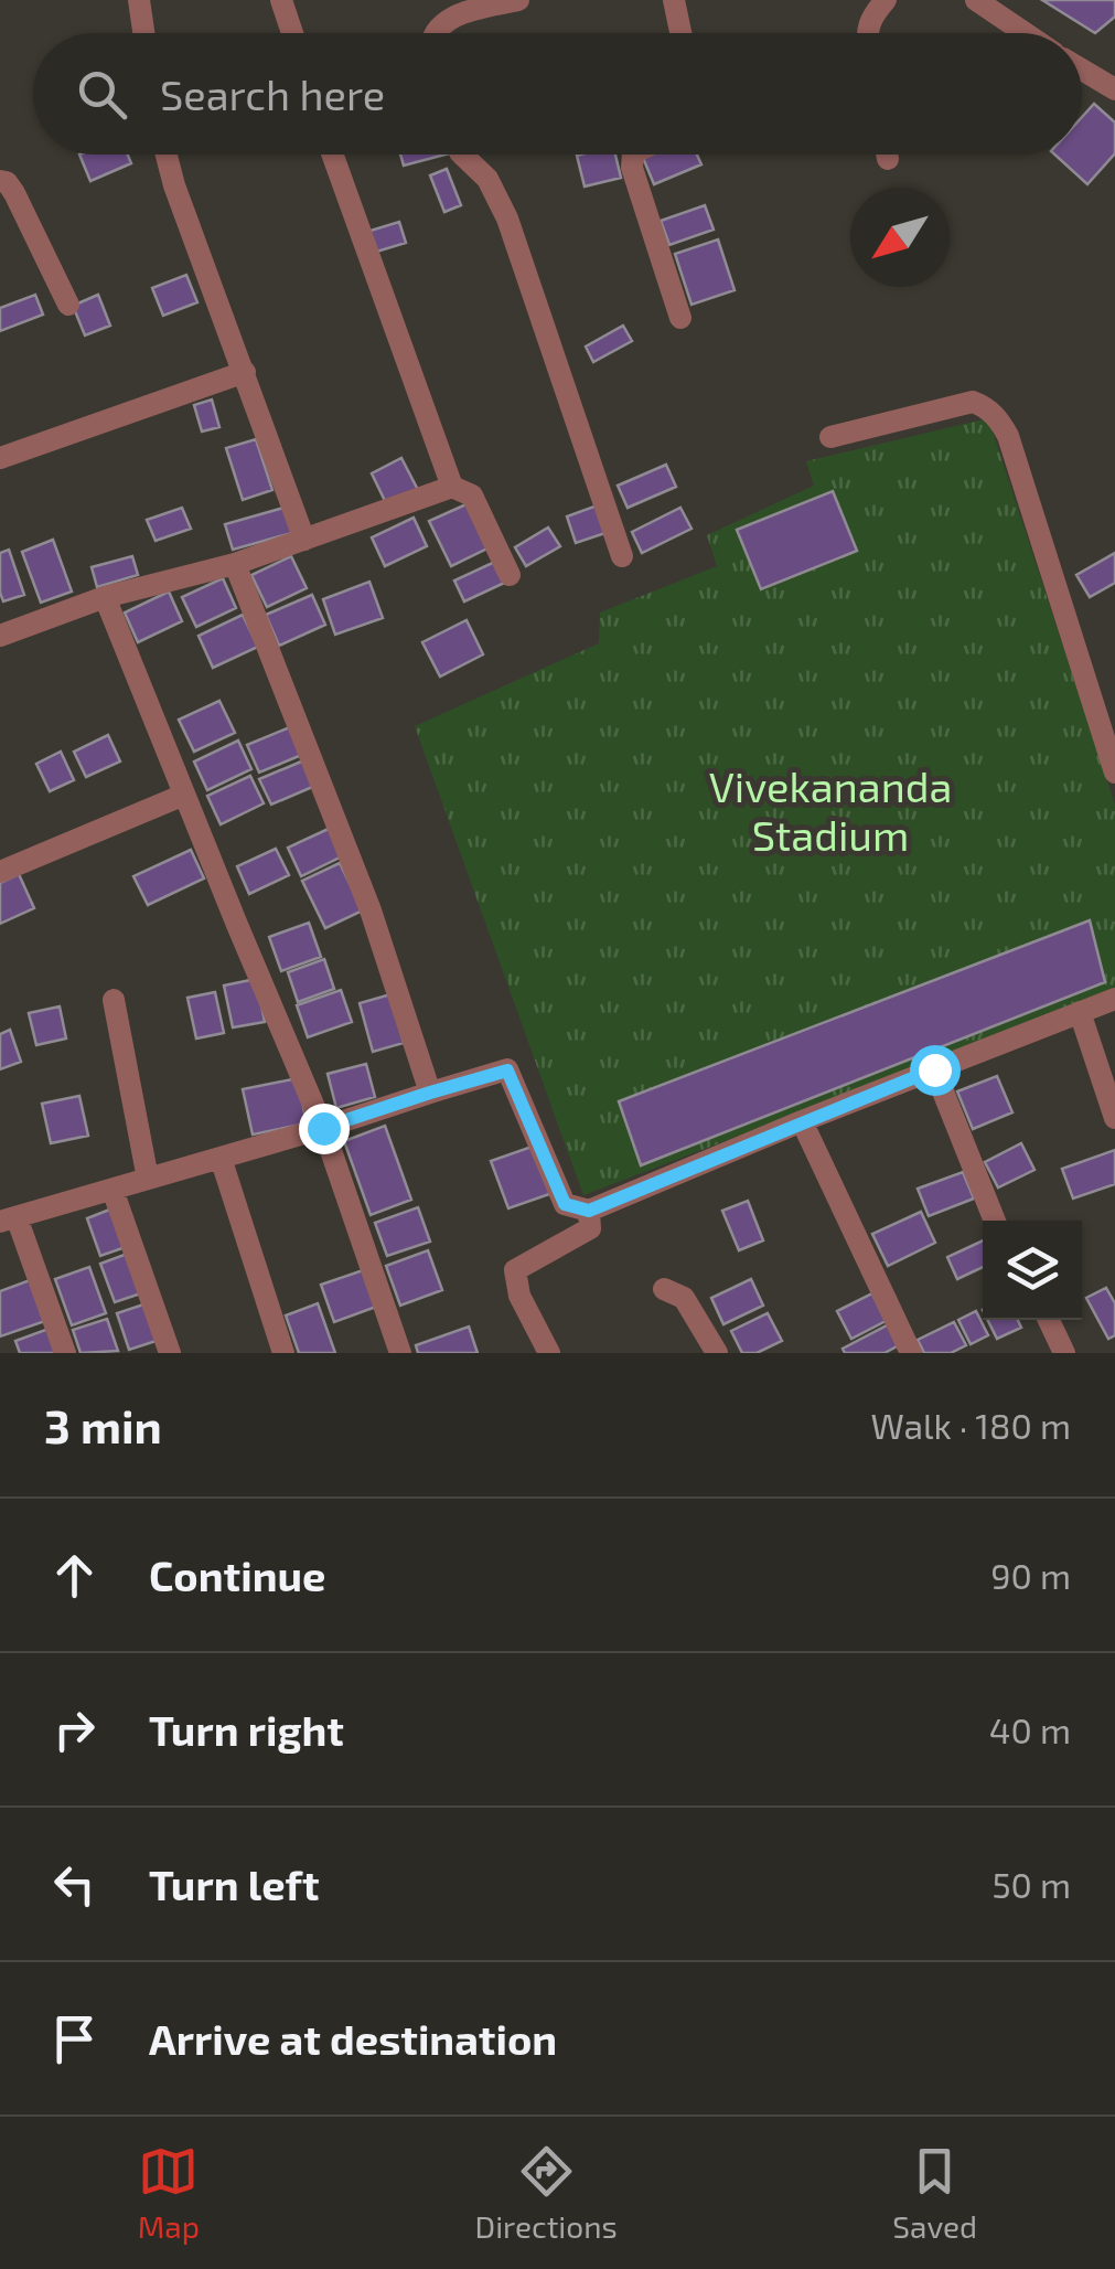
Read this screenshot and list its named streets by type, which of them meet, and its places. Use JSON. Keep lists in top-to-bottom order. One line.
{"parks":["Vivekananda Stadium"],"north":"bottom left","page":{"search":"Search here","heading":["3 min","Walk · 180 m"],"list":[["Continue","90 m"],["Turn right","40 m"],["Turn left","50 m"],"Arrive at destination"],"nav":["Map","Directions","Saved"]}}
